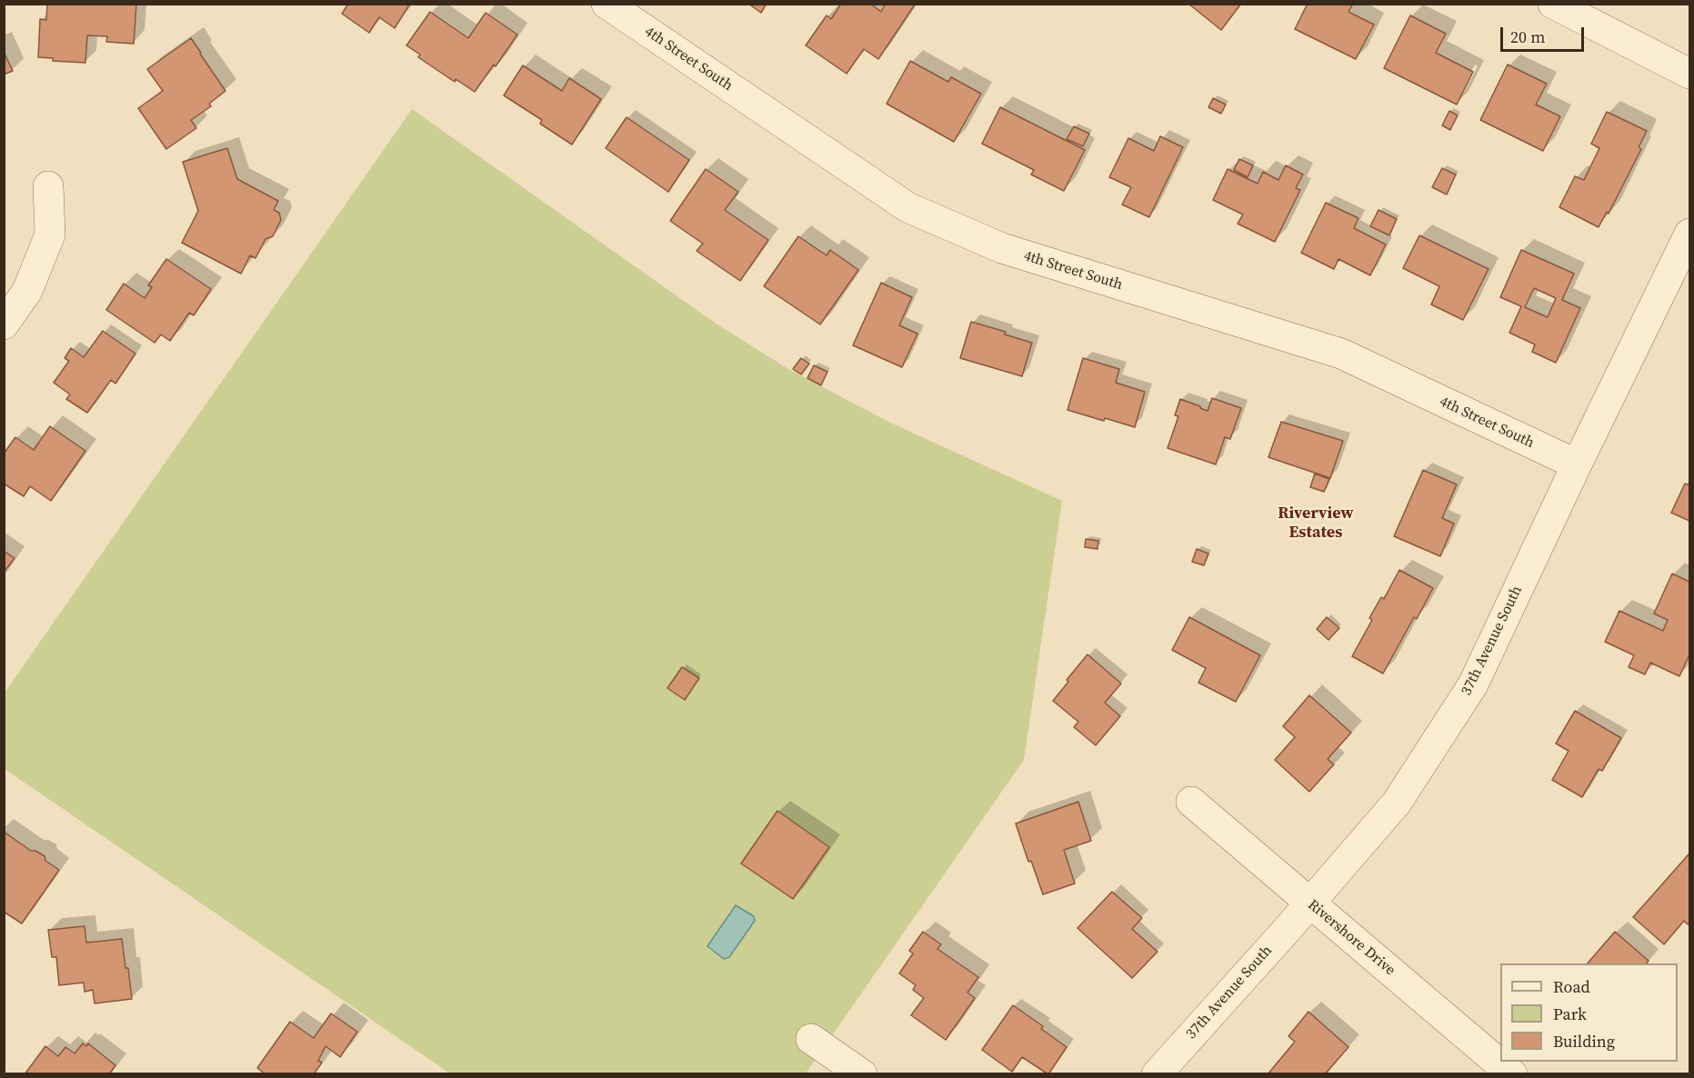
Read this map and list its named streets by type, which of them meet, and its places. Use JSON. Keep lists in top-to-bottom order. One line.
{"streets":{"street":["4th Street South","37th Avenue South","Rivershore Drive"]},"crossings":[["4th Street South","37th Avenue South"],["37th Avenue South","Rivershore Drive"]],"districts":["Riverview Estates"],"legend":["Road","Park","Building"],"scale_bar":"20 m"}
